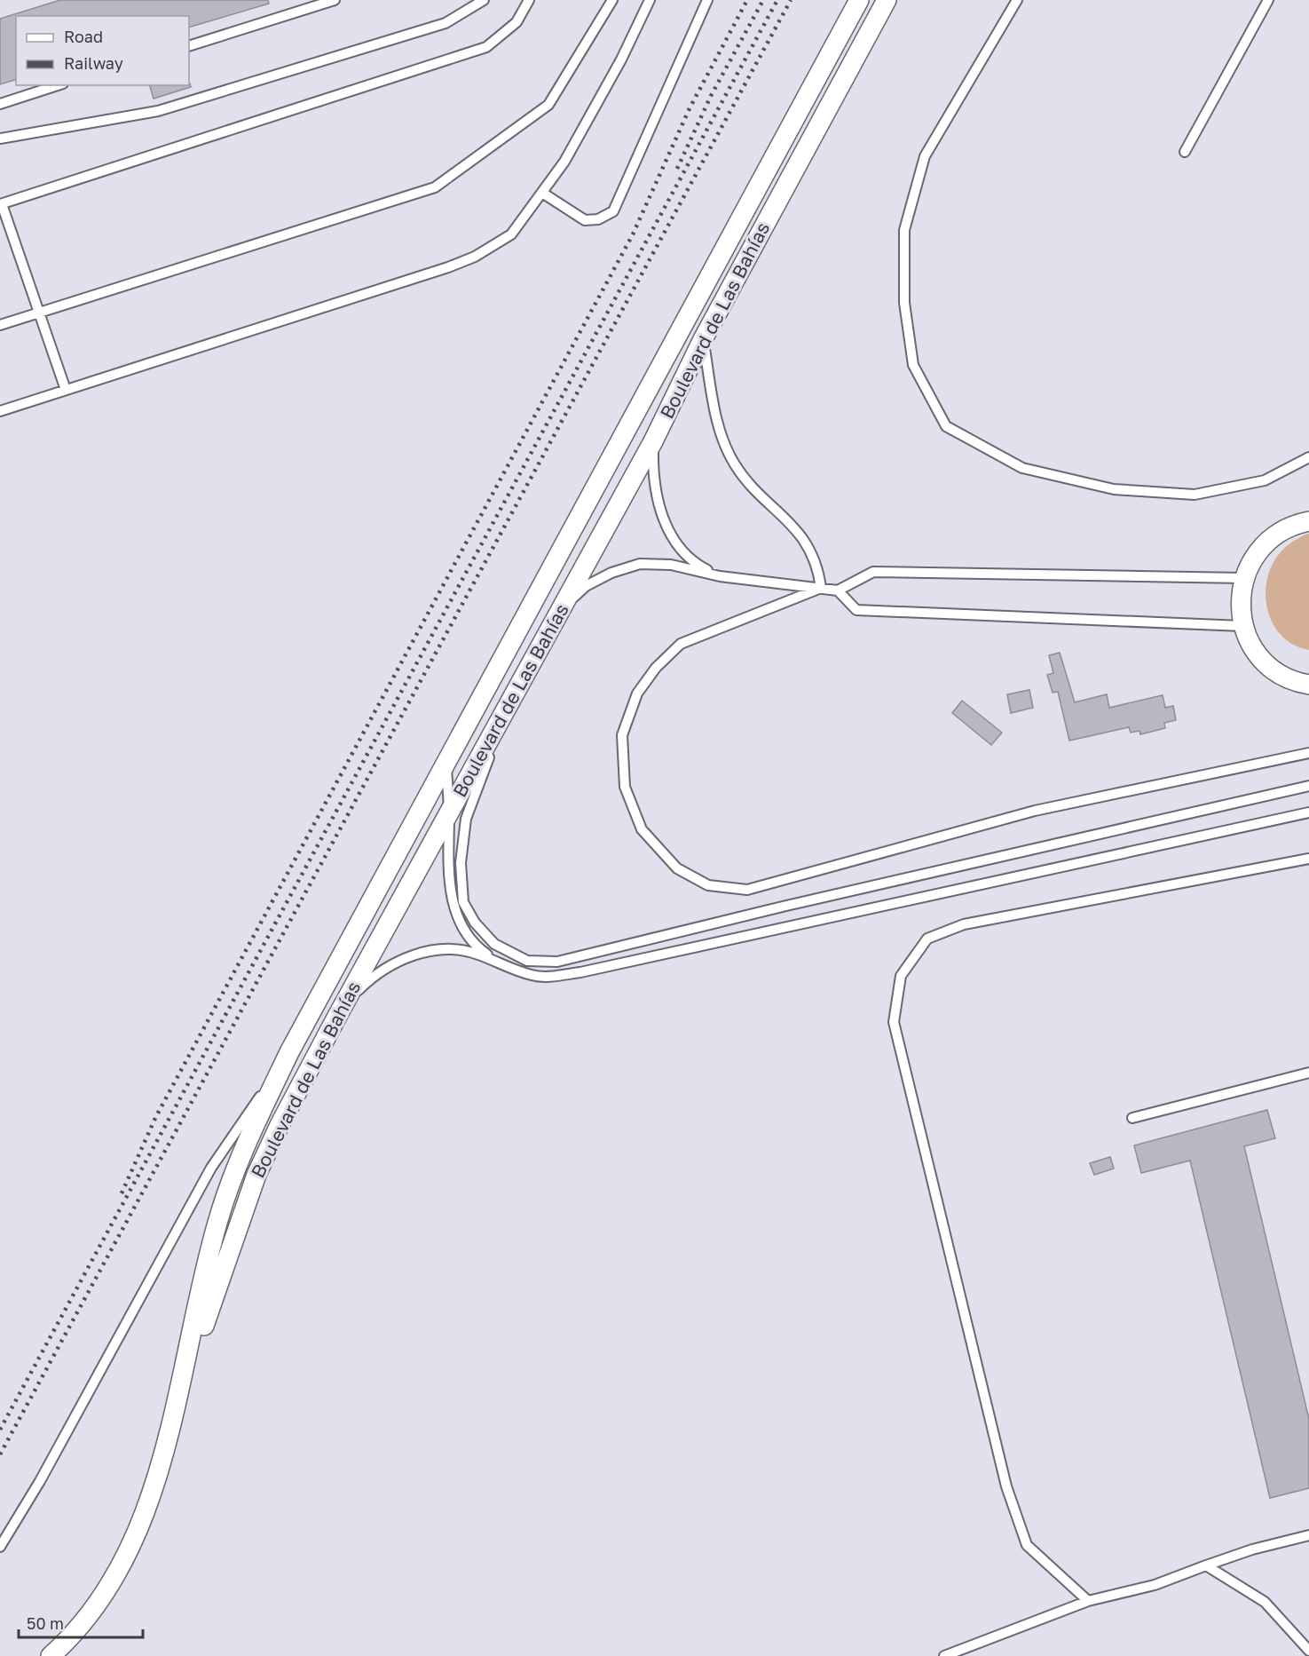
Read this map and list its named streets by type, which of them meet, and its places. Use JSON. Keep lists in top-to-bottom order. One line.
{"streets":{"street":["Boulevard de Las Bahías"]},"legend":["Road","Railway"],"scale_bar":"50 m"}
